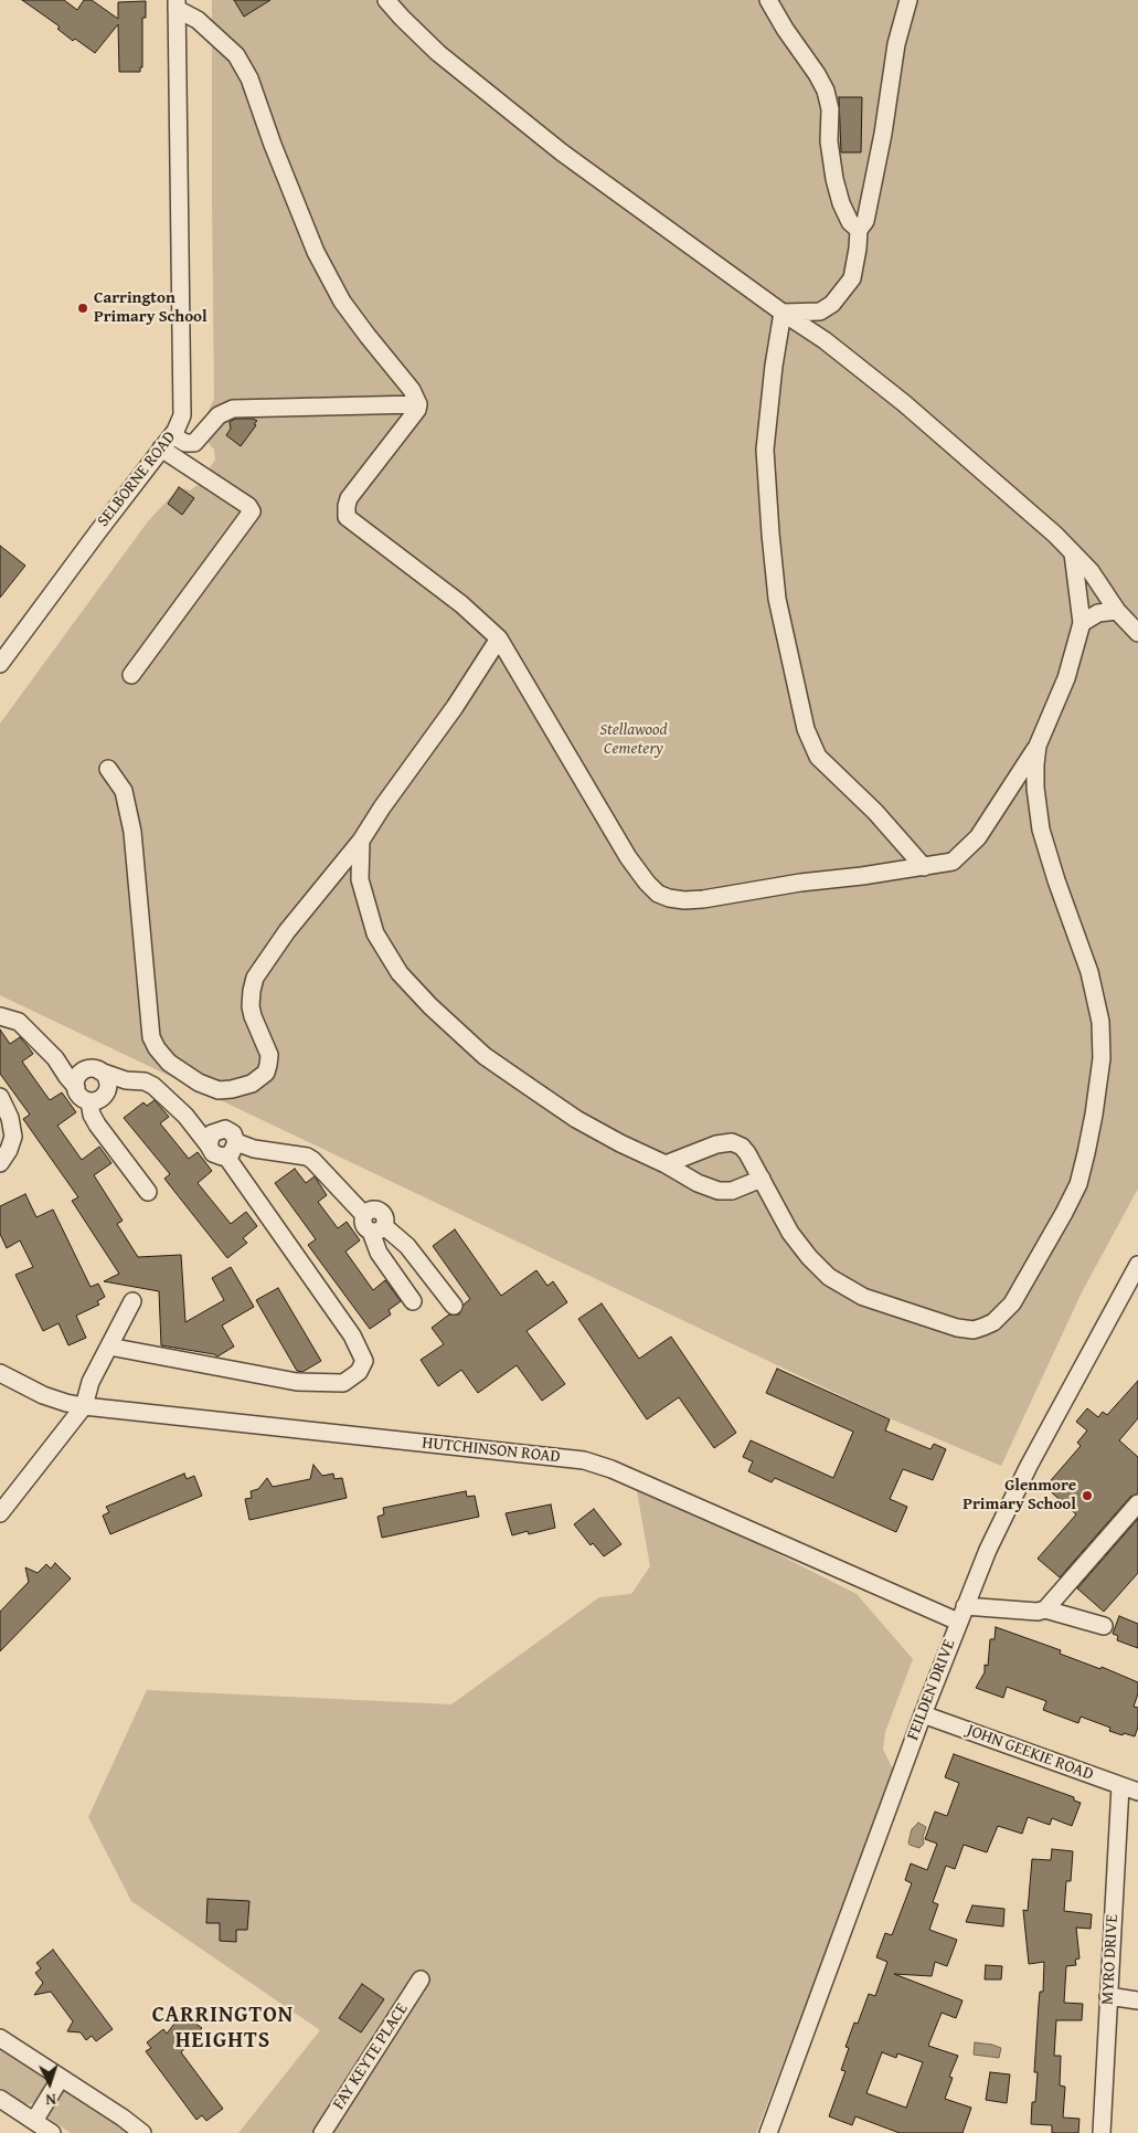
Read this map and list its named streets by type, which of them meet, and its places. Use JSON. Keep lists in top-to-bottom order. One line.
{"streets":{"street":["SELBORNE ROAD","HUTCHINSON ROAD","FEILDEN DRIVE","JOHN GEEKIE ROAD","MYRO DRIVE","FAY KEYTE PLACE"]},"crossings":[["HUTCHINSON ROAD","FEILDEN DRIVE"],["FEILDEN DRIVE","JOHN GEEKIE ROAD"],["JOHN GEEKIE ROAD","MYRO DRIVE"]],"districts":["CARRINGTON HEIGHTS"],"parks":["Stellawood Cemetery"],"places":["Carrington Primary School","Glenmore Primary School"],"north":"bottom"}
